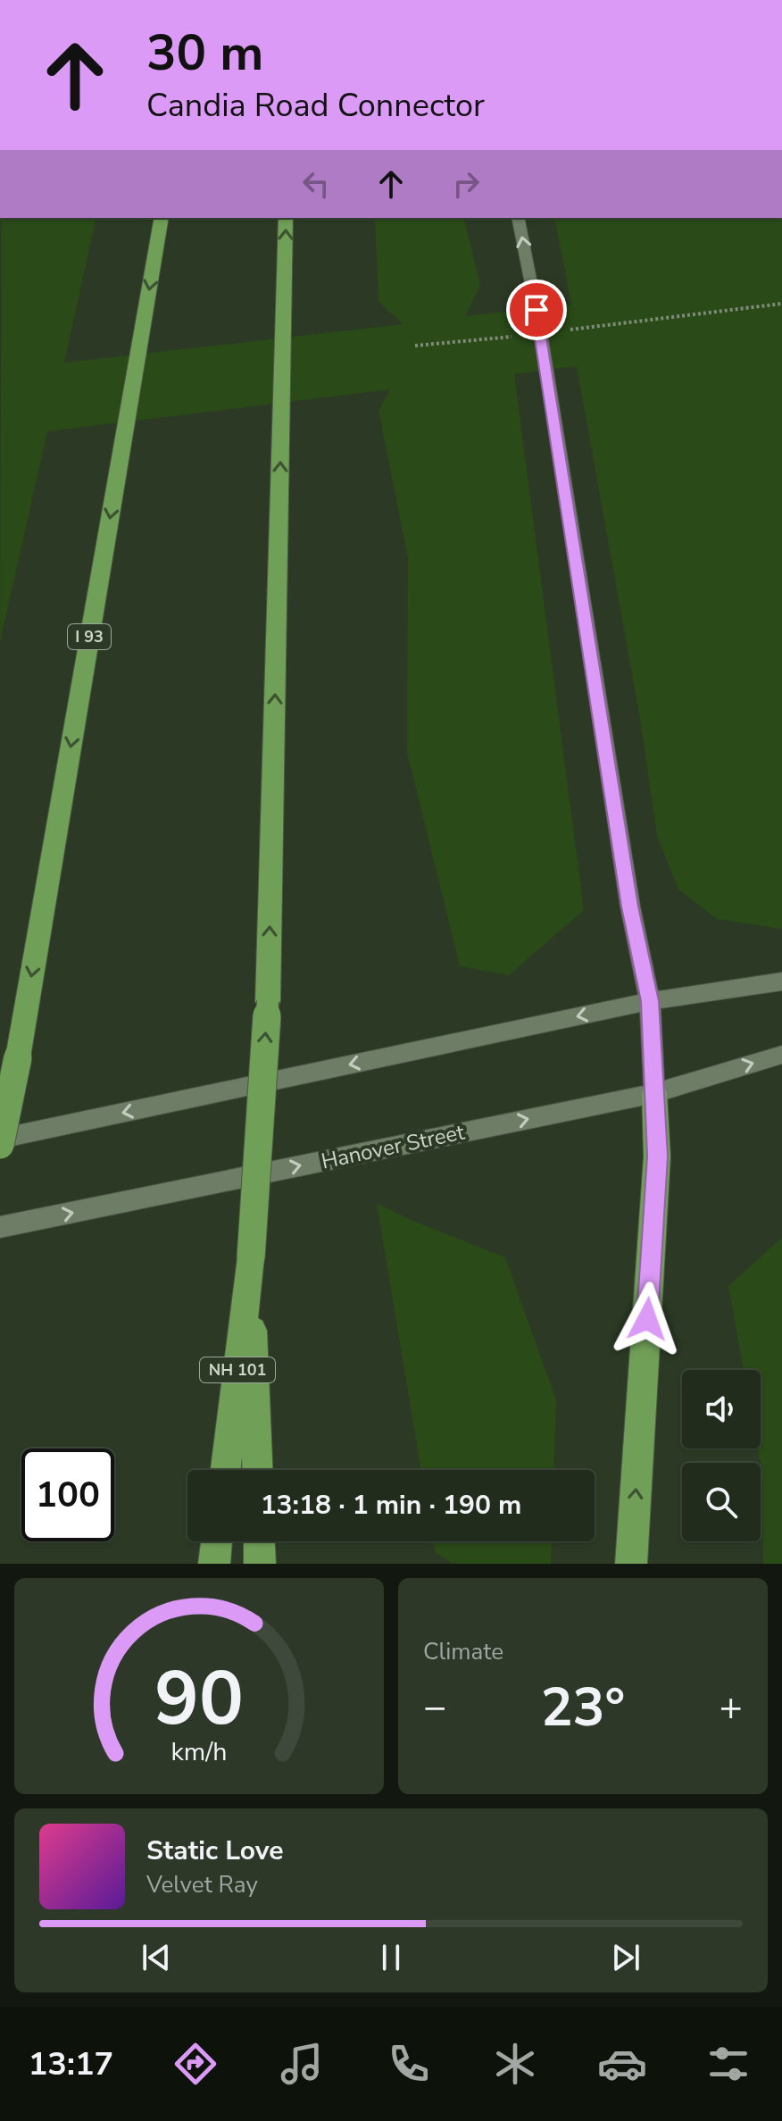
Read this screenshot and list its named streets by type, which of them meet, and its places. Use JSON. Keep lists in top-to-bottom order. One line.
{"streets":{"highway":["I 93","NH 101"],"main road":["Hanover Street"]},"page":{"turn":["30 m","Candia Road Connector"],"limit":"100","trip":"13:18 · 1 min · 190 m","tile":"Climate","heat":["−","23°","+"],"song":["Static Love","Velvet Ray"],"tabs":"13:17","gauge":["90","km/h"]}}
